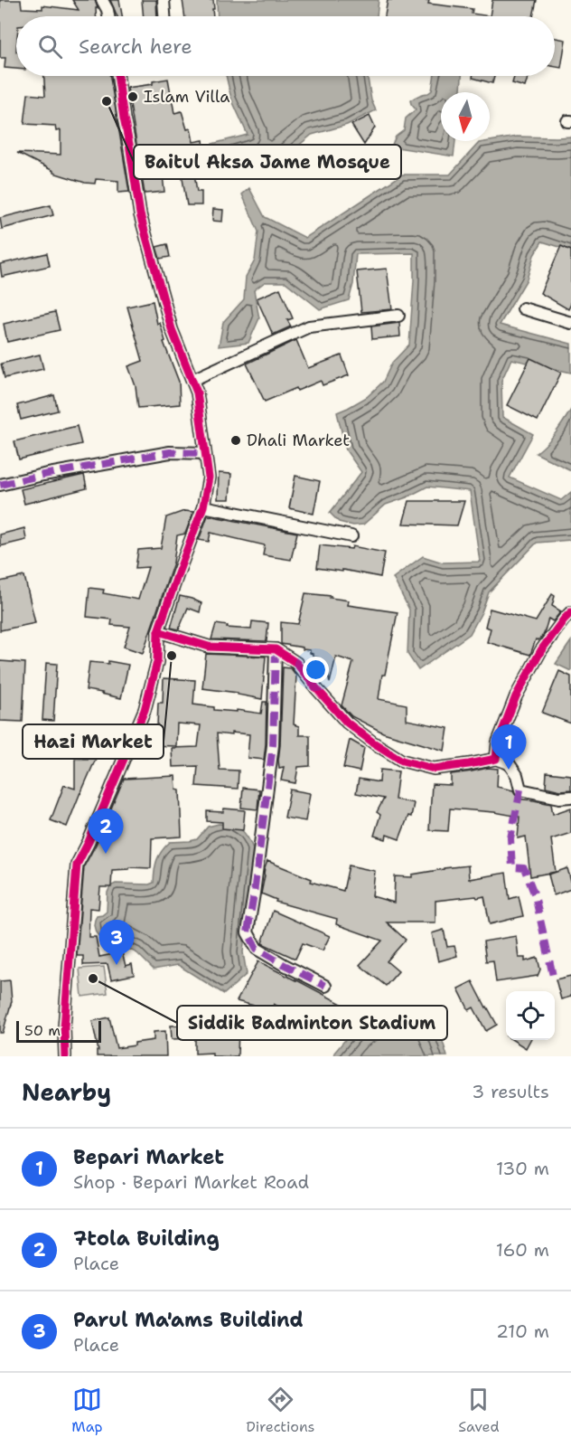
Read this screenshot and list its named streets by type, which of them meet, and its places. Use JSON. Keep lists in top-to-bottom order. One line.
{"places":["Islam Villa","Baitul Aksa Jame Mosque","Dhali Market","Hazi Market","Siddik Badminton Stadium"],"scale_bar":"50 m","north":"bottom","page":{"search":"Search here","pins":["1","2","3"],"scale":"50 m","heading":["Nearby","3 results"],"list":[{"mark":"1","name":"Bepari Market","note":"Shop · Bepari Market Road","value":"130 m"},{"mark":"2","name":"7tola Building","note":"Place","value":"160 m"},{"mark":"3","name":"Parul Ma'ams Buildind","note":"Place","value":"210 m"}],"nav":["Map","Directions","Saved"]}}
